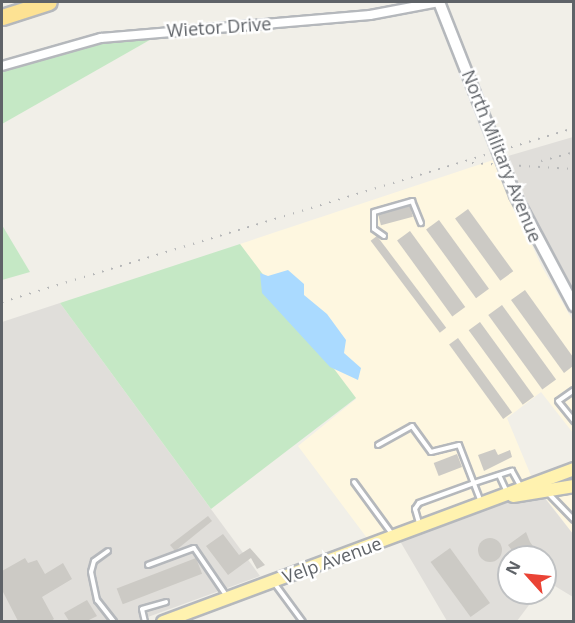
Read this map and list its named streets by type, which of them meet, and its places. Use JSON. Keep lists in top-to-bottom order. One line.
{"streets":{"main road":["Velp Avenue"],"street":["Wietor Drive","North Military Avenue"]},"crossings":[["Wietor Drive","North Military Avenue"]],"north":"top left"}
